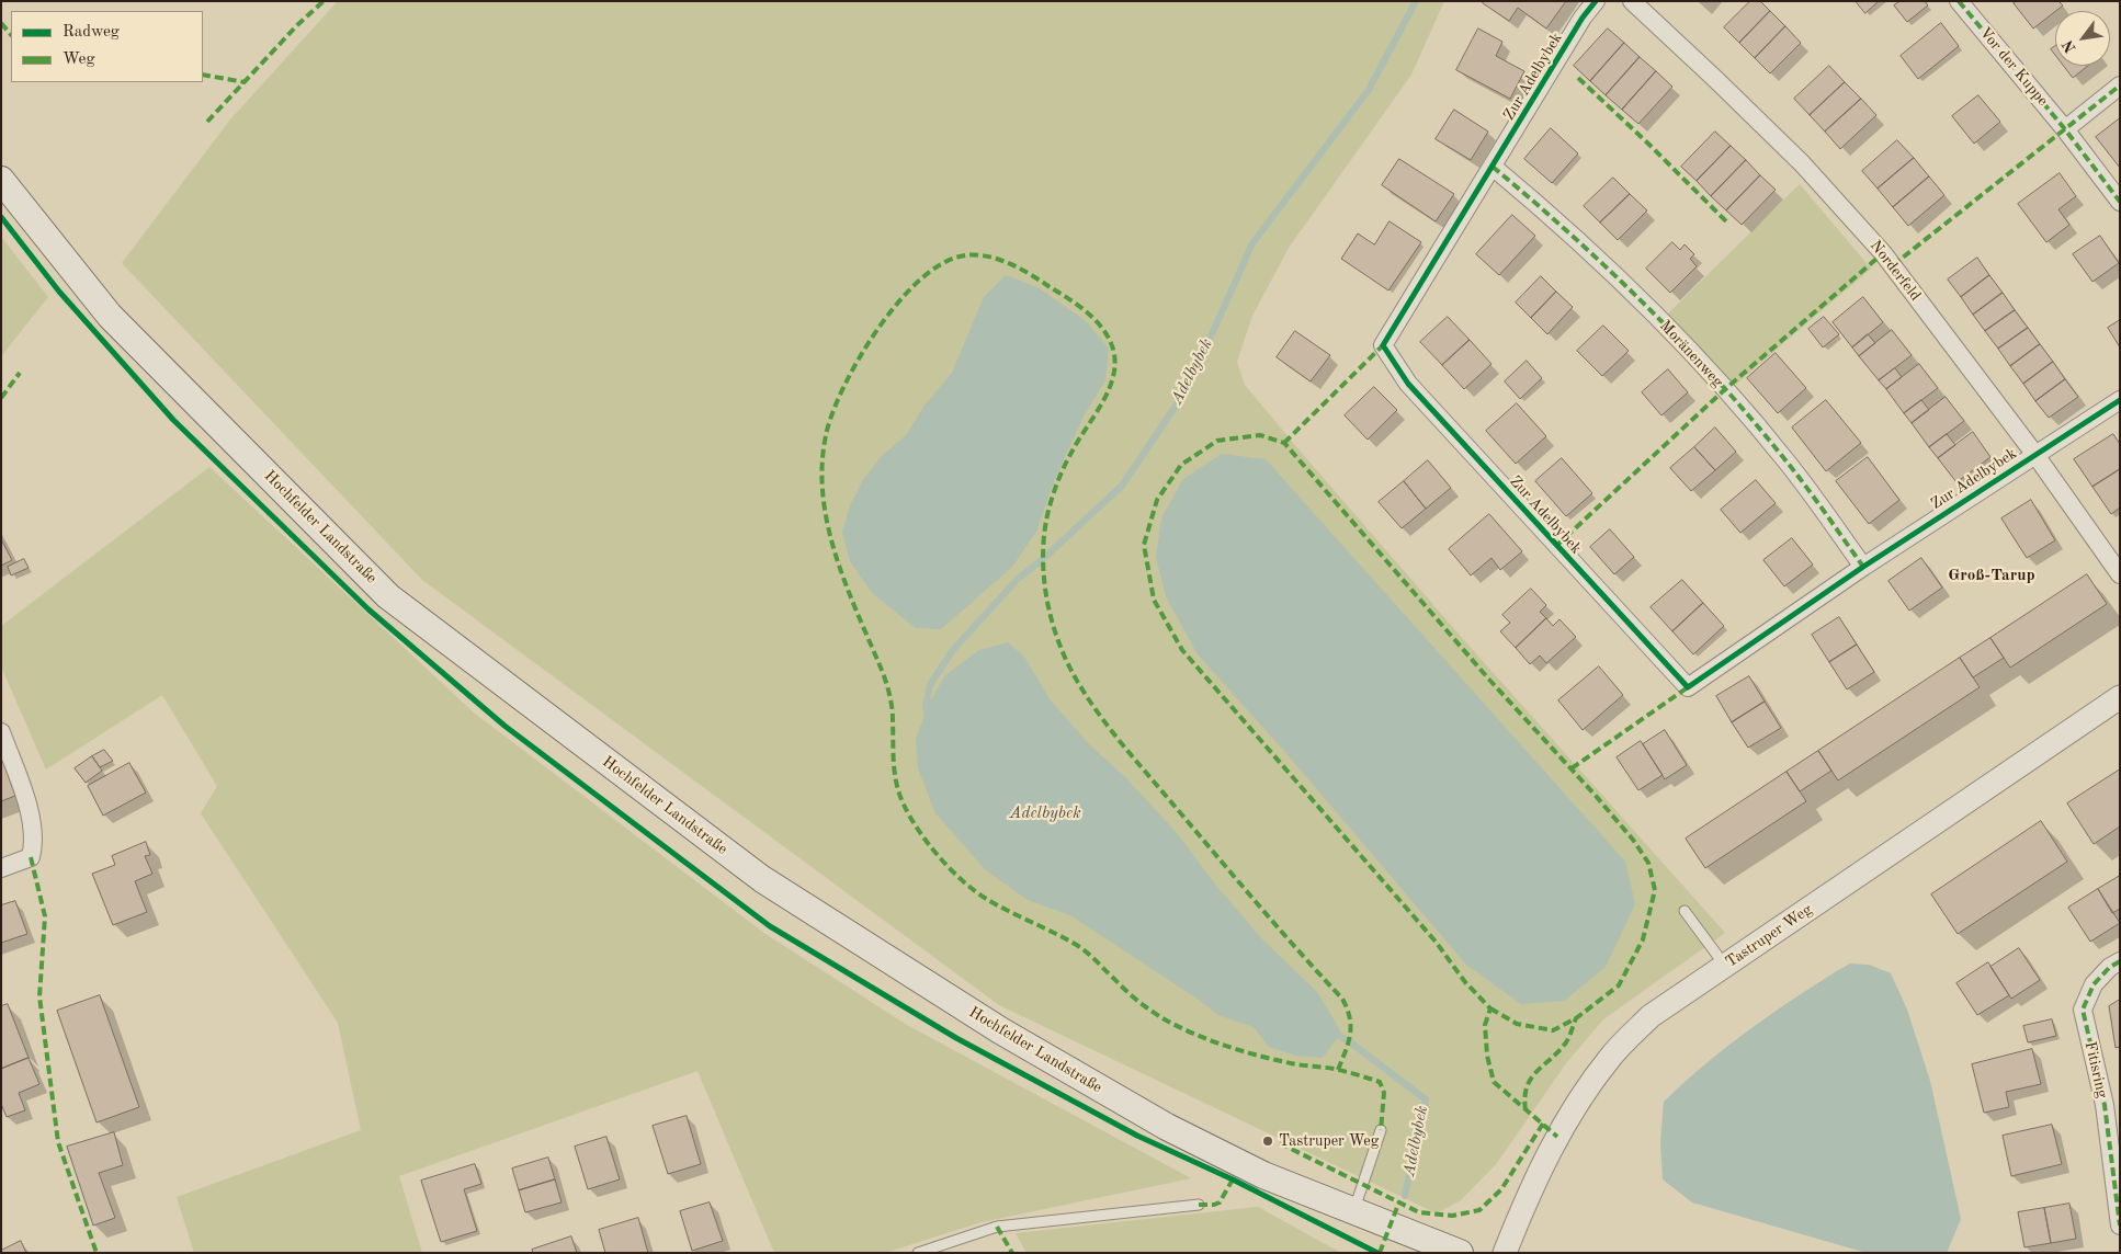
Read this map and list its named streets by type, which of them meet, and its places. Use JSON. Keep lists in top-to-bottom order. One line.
{"streets":{"main road":["Hochfelder Landstraße"],"street":["Vor der Kuppe","Zur Adelbybek","Norderfeld","Moränenweg","Tastruper Weg","Fitisring"]},"crossings":[["Zur Adelbybek","Norderfeld"],["Zur Adelbybek","Moränenweg"]],"districts":["Groß-Tarup"],"water":["Adelbybek"],"places":["Tastruper Weg"],"legend":["Radweg","Weg"],"north":"bottom left"}
